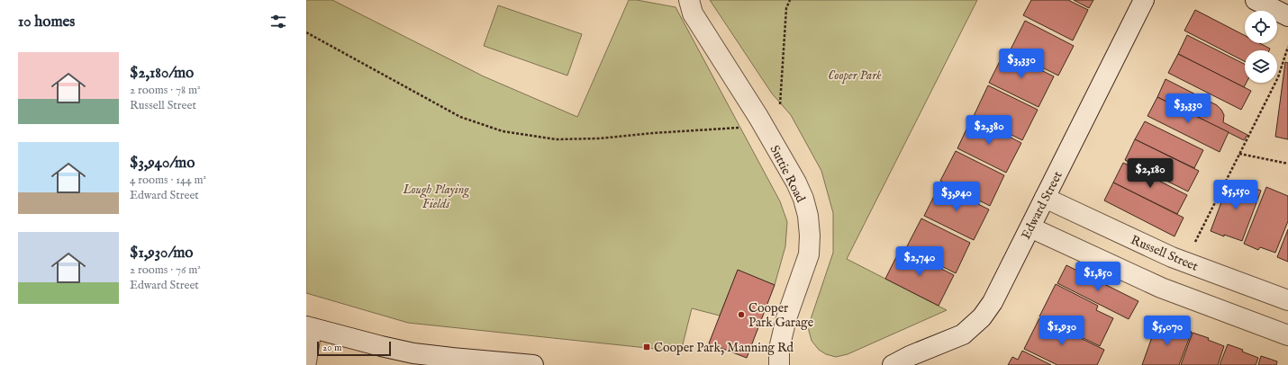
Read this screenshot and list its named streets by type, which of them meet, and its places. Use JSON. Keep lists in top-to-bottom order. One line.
{"streets":{"street":["Suttie Road","Edward Street","Russell Street"]},"crossings":[["Edward Street","Russell Street"]],"parks":["Cooper Park","Lough Playing Fields"],"places":{"other":["Cooper Park Garage"],"transit":["Cooper Park, Manning Rd"]},"scale_bar":"20 m","page":{"heading":"10 homes","list":[{"name":"$2,180/mo","note":"2 rooms · 78 m² · Russell Street"},{"name":"$3,940/mo","note":"4 rooms · 144 m² · Edward Street"},{"name":"$1,930/mo","note":"2 rooms · 76 m² · Edward Street"}],"price":["$3,330","$3,330","$2,380","$2,180","$5,150","$3,940","$2,740","$1,850","$1,930","$5,070"],"scale":"20 m"}}
